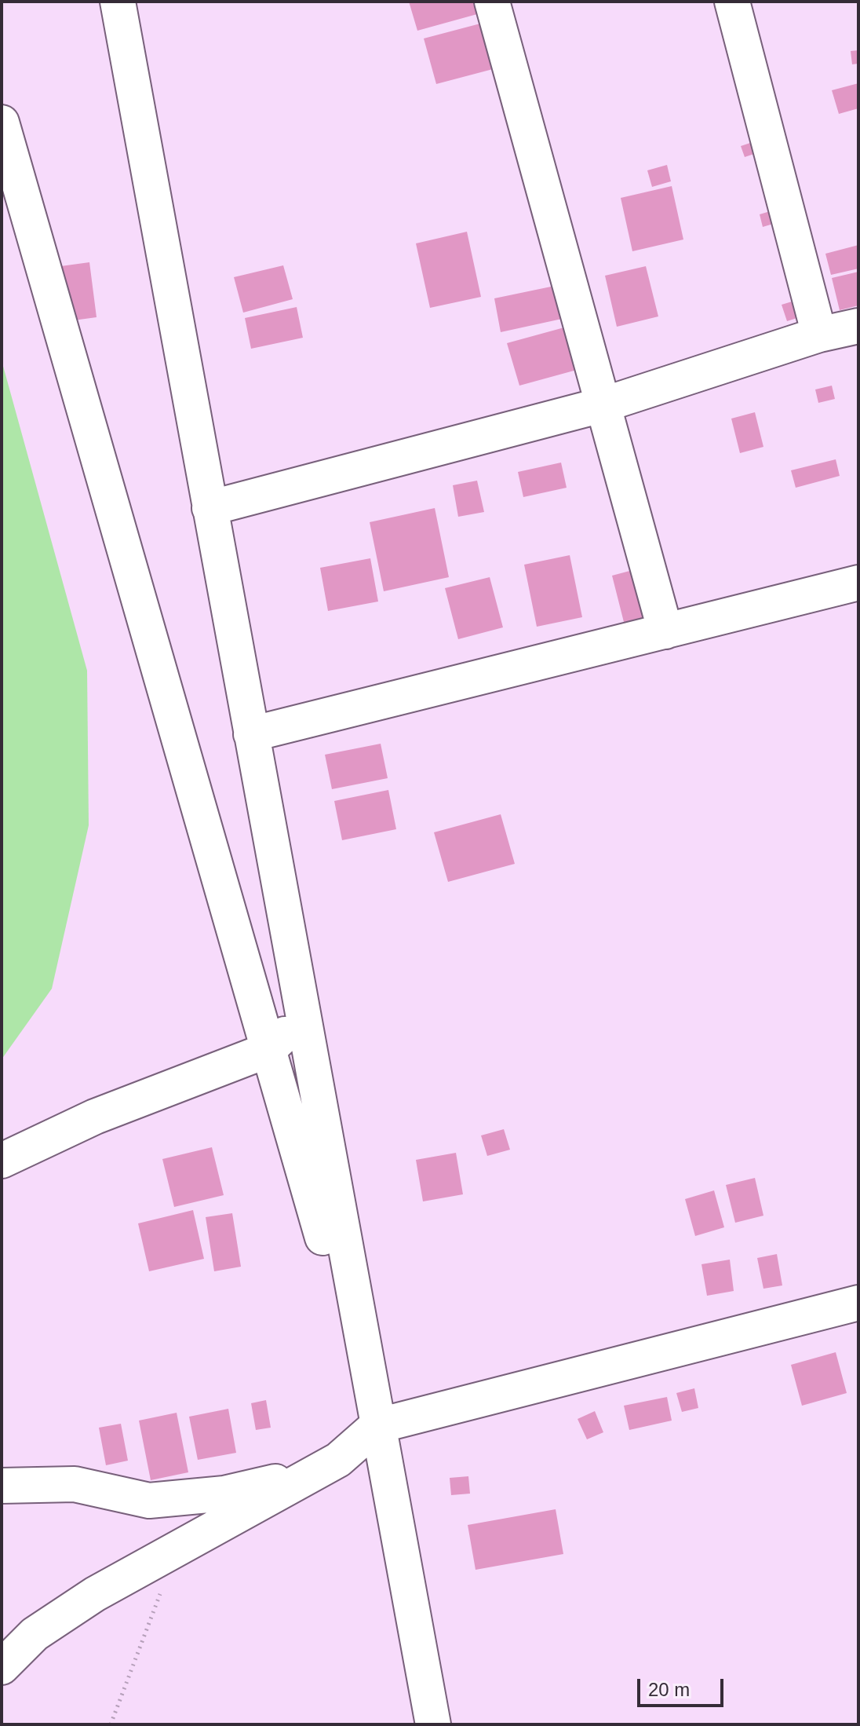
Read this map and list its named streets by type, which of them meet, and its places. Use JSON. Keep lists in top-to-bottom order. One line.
{"scale_bar":"20 m"}
